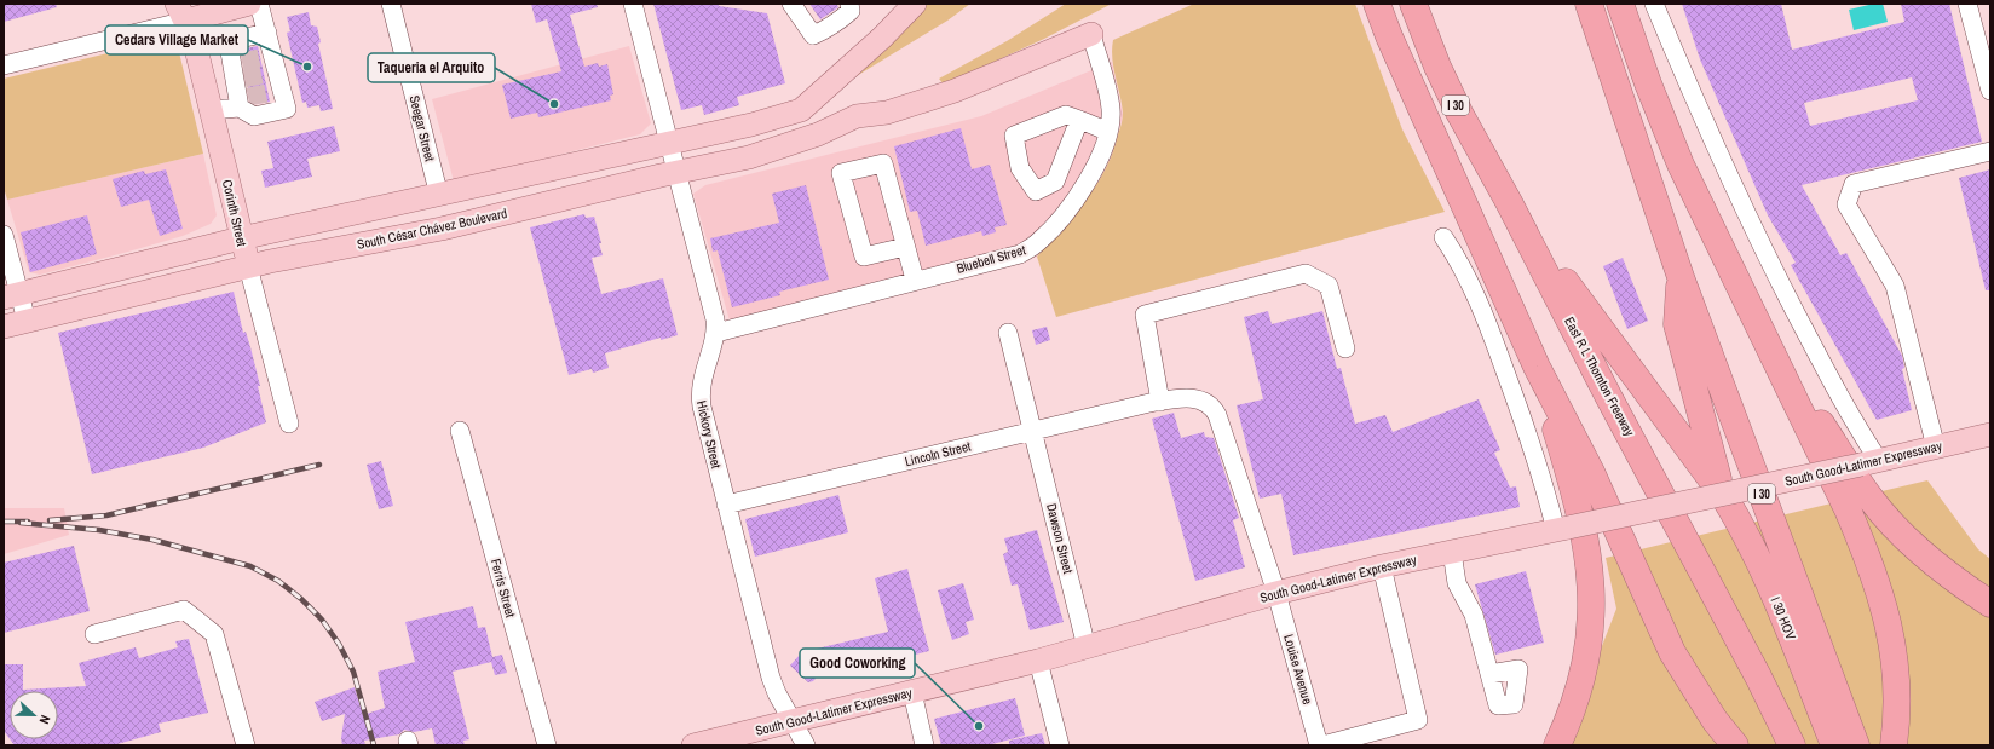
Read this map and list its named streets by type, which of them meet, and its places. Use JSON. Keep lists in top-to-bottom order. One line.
{"streets":{"highway":["I 30","East R L Thornton Freeway","I 30 HOV"],"main road":["Corinth Street","South César Chávez Boulevard","South Good-Latimer Expressway"],"street":["Seegar Street","Bluebell Street","Hickory Street","Lincoln Street","Dawson Street","Ferris Street","Louise Avenue"]},"crossings":[["I 30","I 30 HOV"],["Corinth Street","South César Chávez Boulevard"],["South César Chávez Boulevard","Bluebell Street"],["South César Chávez Boulevard","Hickory Street"],["Bluebell Street","Hickory Street"],["East R L Thornton Freeway","I 30 HOV"],["Hickory Street","Lincoln Street"],["Hickory Street","South Good-Latimer Expressway"],["Lincoln Street","Dawson Street"],["Lincoln Street","Louise Avenue"],["South Good-Latimer Expressway","Dawson Street"],["South Good-Latimer Expressway","Louise Avenue"]],"places":["Cedars Village Market","Taqueria el Arquito","Good Coworking"],"north":"right"}
